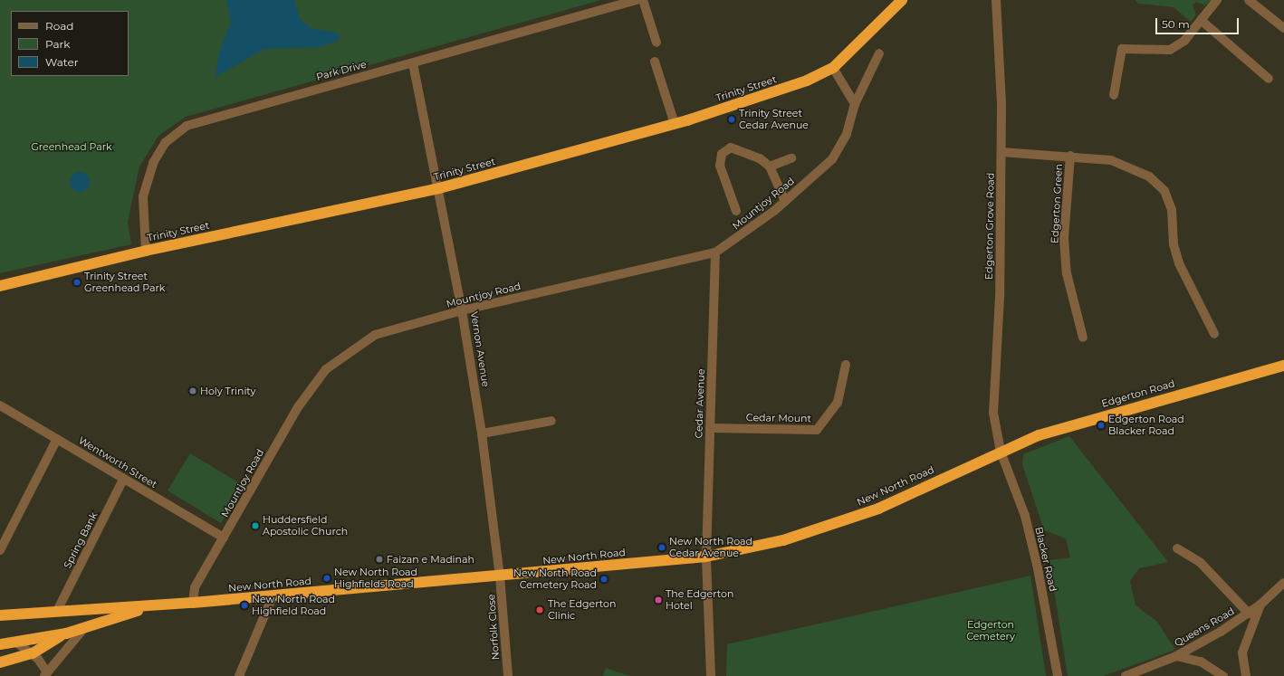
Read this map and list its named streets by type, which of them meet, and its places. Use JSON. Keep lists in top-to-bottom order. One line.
{"streets":{"highway":["Trinity Street","Edgerton Road","New North Road"],"street":["Park Drive","Mountjoy Road","Edgerton Green","Edgerton Grove Road","Vernon Avenue","Cedar Avenue","Cedar Mount","Wentworth Street","Spring Bank","Blacker Road","Norfolk Close","Queens Road"]},"crossings":[["Park Drive","Trinity Street"],["Park Drive","Vernon Avenue"],["Trinity Street","Vernon Avenue"],["Mountjoy Road","Vernon Avenue"],["Mountjoy Road","Cedar Avenue"],["Mountjoy Road","Wentworth Street"],["Mountjoy Road","New North Road"],["Edgerton Green","Edgerton Grove Road"],["Edgerton Grove Road","Edgerton Road"],["Edgerton Grove Road","New North Road"],["Edgerton Grove Road","Blacker Road"],["Vernon Avenue","New North Road"],["Vernon Avenue","Norfolk Close"],["Edgerton Road","New North Road"],["Edgerton Road","Blacker Road"],["Cedar Avenue","Cedar Mount"],["Cedar Avenue","New North Road"],["Wentworth Street","Spring Bank"],["New North Road","Spring Bank"],["New North Road","Blacker Road"],["New North Road","Norfolk Close"]],"parks":["Greenhead Park","Edgerton Cemetery"],"places":["Trinity Street Cedar Avenue","Trinity Street Greenhead Park","Holy Trinity","Edgerton Road Blacker Road","Huddersfield Apostolic Church","New North Road Cedar Avenue","Faizan e Madinah","New North Road Highfields Road","New North Road Cemetery Road","The Edgerton Hotel","New North Road Highfield Road","The Edgerton Clinic"],"legend":["Road","Park","Water"],"scale_bar":"50 m"}
